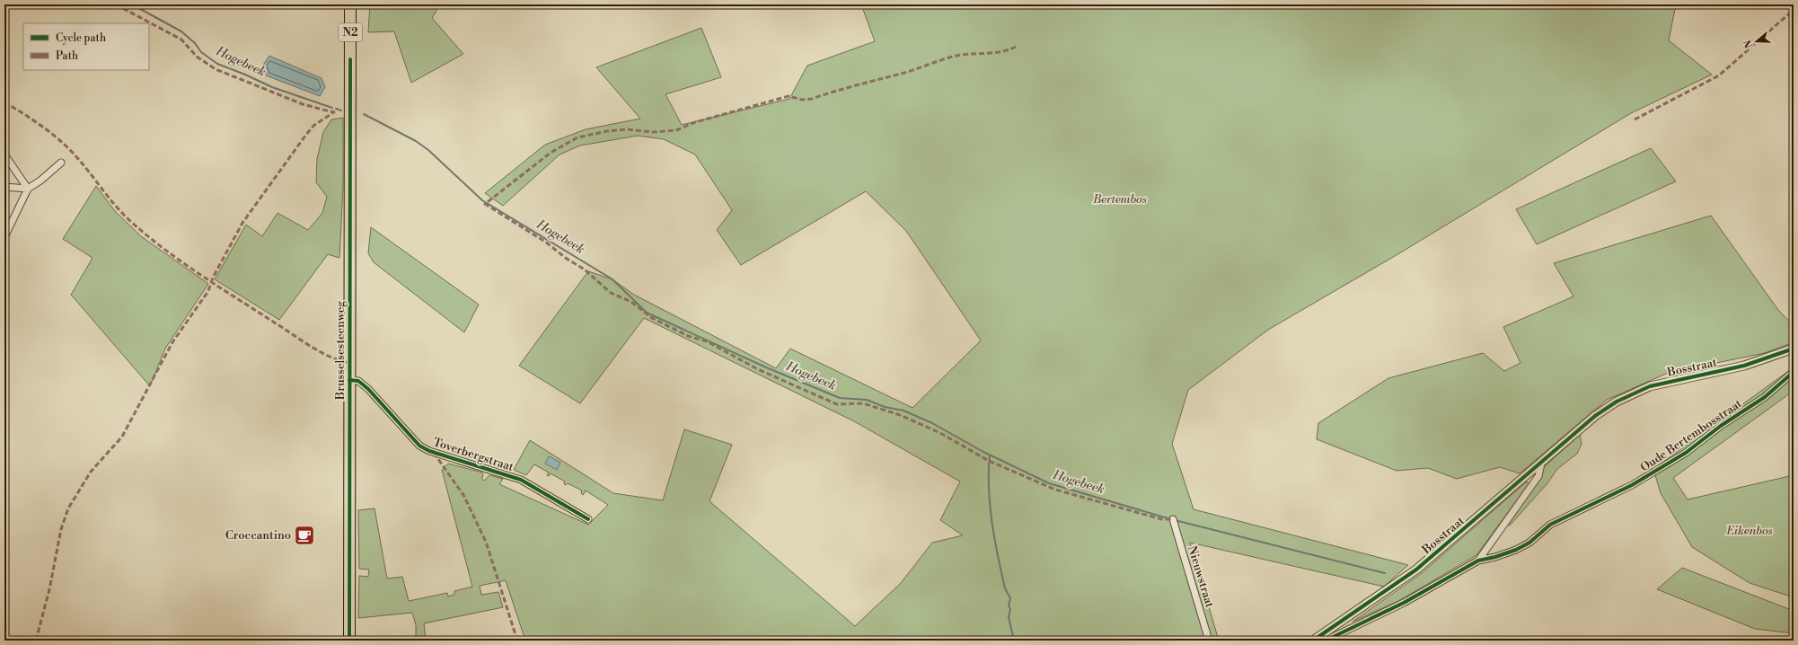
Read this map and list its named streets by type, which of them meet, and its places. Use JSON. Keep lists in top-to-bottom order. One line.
{"streets":{"main road":["N2","Brusselsesteenweg"],"street":["Bosstraat","Oude Bertembosstraat","Toverbergstraat","Nieuwstraat"]},"crossings":[["Brusselsesteenweg","Toverbergstraat"],["Bosstraat","Oude Bertembosstraat"]],"water":["Hogebeek"],"parks":["Bertembos","Eikenbos"],"places":{"cafe":["Croccantino"]},"legend":["Cycle path","Path"],"north":"left"}
